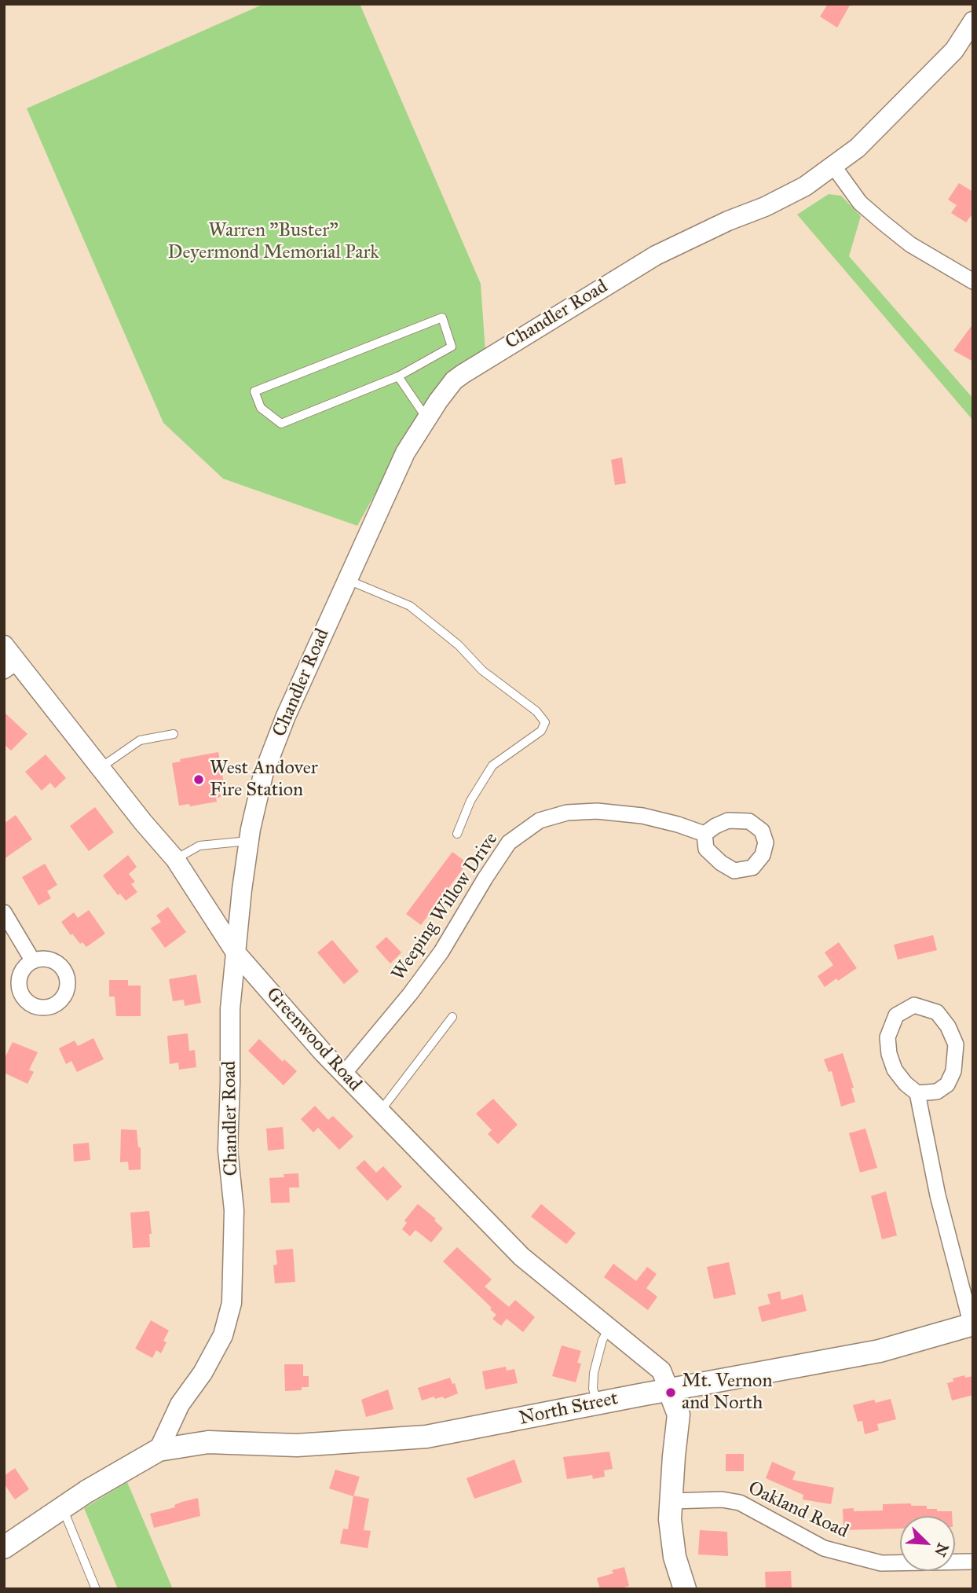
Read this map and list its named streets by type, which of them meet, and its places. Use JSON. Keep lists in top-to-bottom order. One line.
{"streets":{"main road":["North Street"],"street":["Chandler Road","Weeping Willow Drive","Greenwood Road","Oakland Road"]},"crossings":[["Chandler Road","Greenwood Road"],["Chandler Road","North Street"],["Weeping Willow Drive","Greenwood Road"],["Greenwood Road","North Street"]],"parks":["Warren \"Buster\" Deyermond Memorial Park"],"places":["West Andover Fire Station","Mt. Vernon and North"],"north":"bottom right"}
